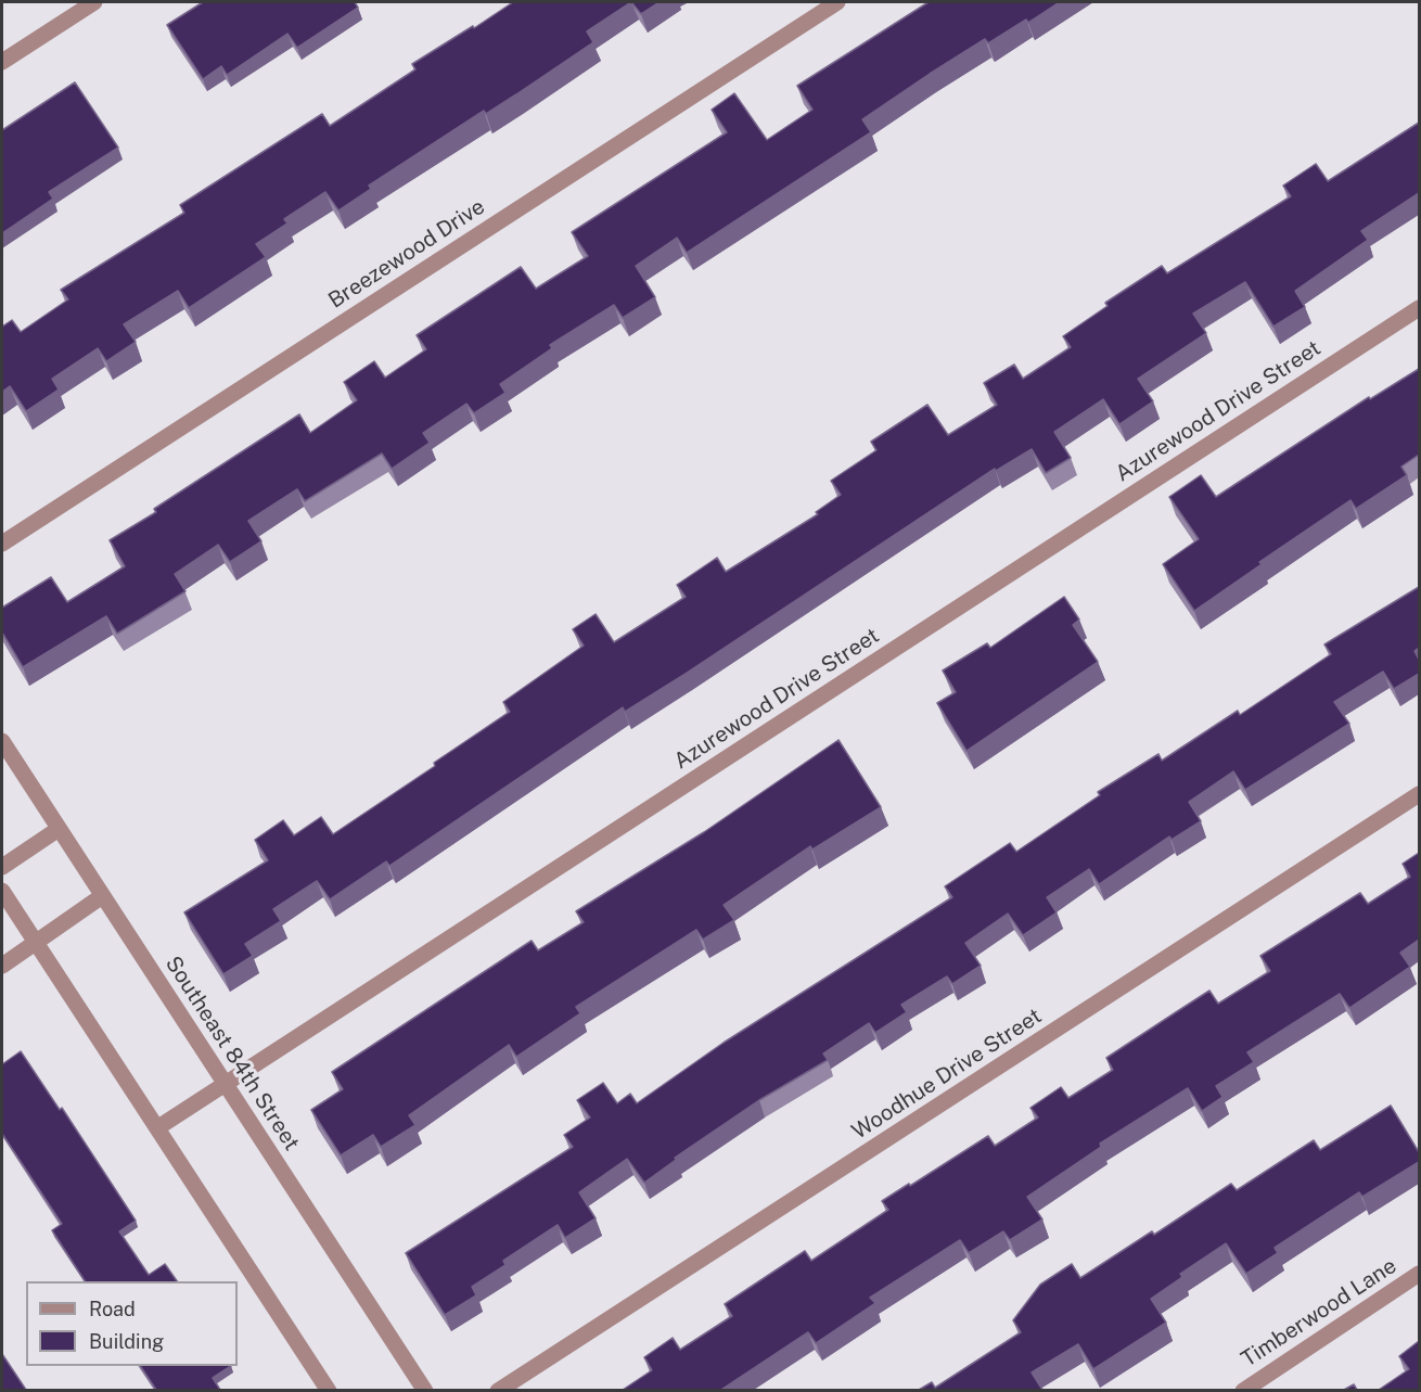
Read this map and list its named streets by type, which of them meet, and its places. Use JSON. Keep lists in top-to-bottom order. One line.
{"streets":{"street":["Breezewood Drive","Azurewood Drive Street","Southeast 84th Street","Woodhue Drive Street","Timberwood Lane"]},"crossings":[["Azurewood Drive Street","Southeast 84th Street"]],"legend":["Road","Building"]}
